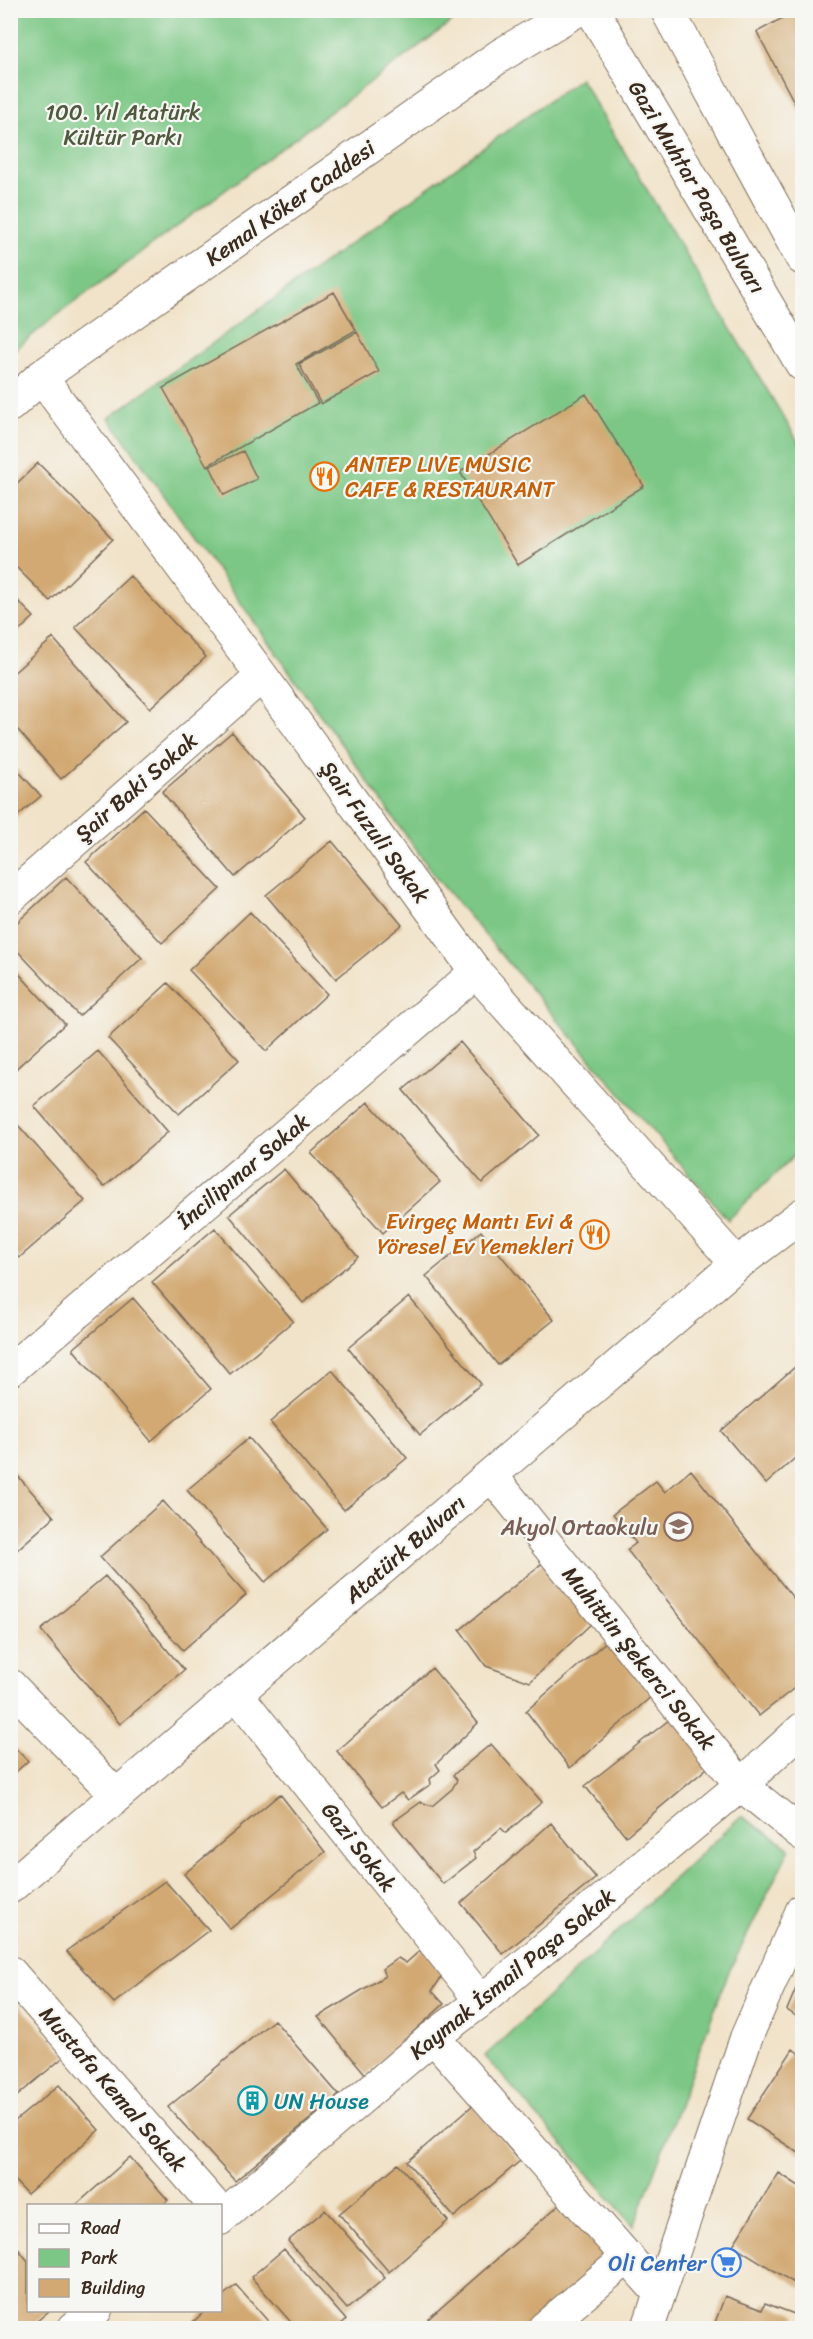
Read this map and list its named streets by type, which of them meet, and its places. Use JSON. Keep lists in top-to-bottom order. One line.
{"streets":{"main road":["Gazi Muhtar Paşa Bulvarı","Kemal Köker Caddesi","Atatürk Bulvarı"],"street":["Şair Baki Sokak","Şair Fuzuli Sokak","İncilipınar Sokak","Muhittin Şekerci Sokak","Gazi Sokak","Kaymak İsmail Paşa Sokak","Mustafa Kemal Sokak"]},"crossings":[["Kemal Köker Caddesi","Şair Fuzuli Sokak"],["Şair Baki Sokak","Şair Fuzuli Sokak"],["Şair Fuzuli Sokak","İncilipınar Sokak"],["Şair Fuzuli Sokak","Atatürk Bulvarı"],["Atatürk Bulvarı","Muhittin Şekerci Sokak"],["Atatürk Bulvarı","Gazi Sokak"],["Muhittin Şekerci Sokak","Kaymak İsmail Paşa Sokak"],["Gazi Sokak","Kaymak İsmail Paşa Sokak"]],"parks":["100. Yıl Atatürk Kültür Parkı"],"places":{"restaurant":["ANTEP LIVE MUSIC CAFE & RESTAURANT","Evirgeç Mantı Evi & Yöresel Ev Yemekleri"],"school or university":["Akyol Ortaokulu"],"building":["UN House"],"supermarket":["Oli Center"]},"legend":["Road","Park","Building"]}
